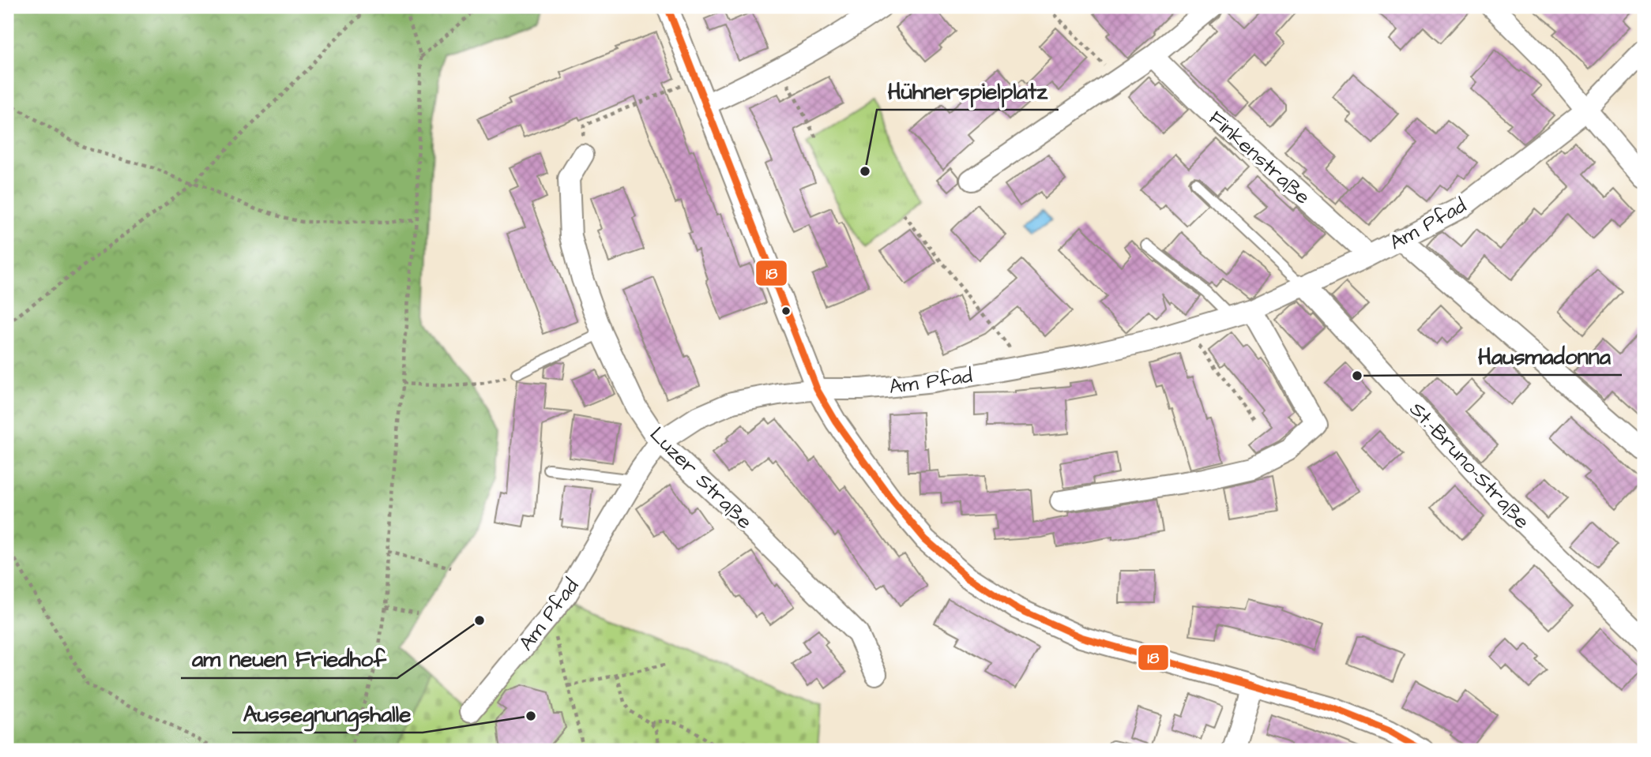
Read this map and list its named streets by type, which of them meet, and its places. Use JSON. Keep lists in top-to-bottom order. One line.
{"streets":{"street":["Finkenstraße","Am Pfad","St.-Bruno-Straße","Luzer Straße"]},"crossings":[["Finkenstraße","Am Pfad"],["Am Pfad","St.-Bruno-Straße"],["Am Pfad","Luzer Straße"]],"places":["Hühnerspielplatz","Hausmadonna","am neuen Friedhof","Aussegnungshalle"],"lines":["transit line 18"]}
